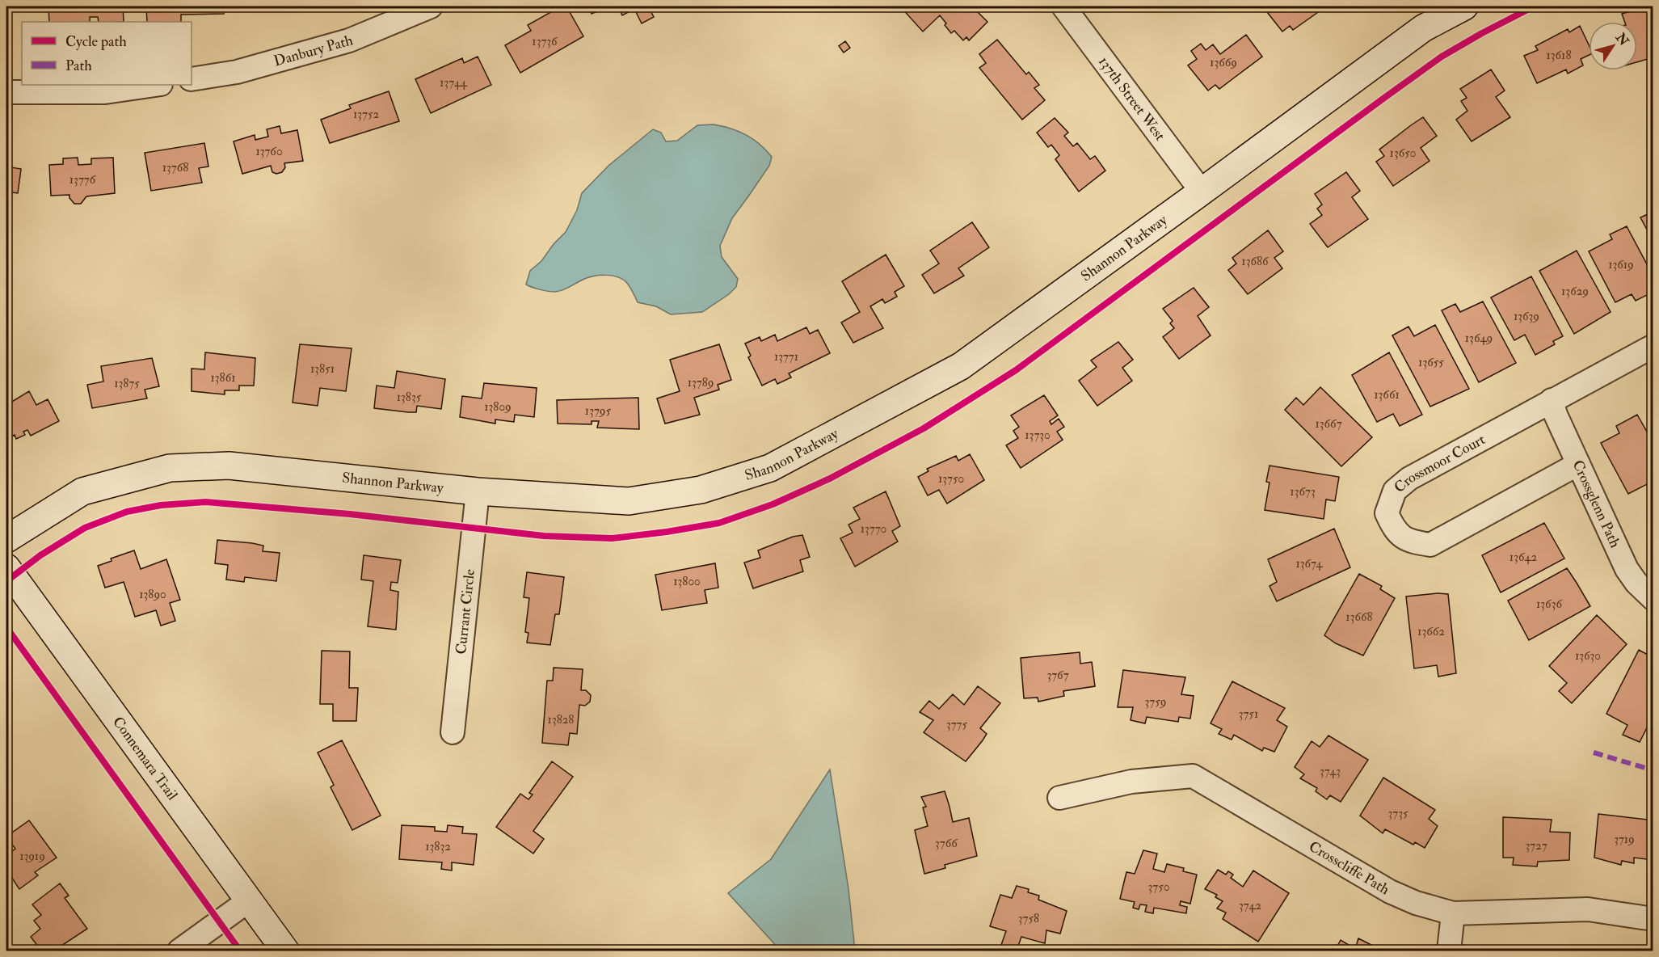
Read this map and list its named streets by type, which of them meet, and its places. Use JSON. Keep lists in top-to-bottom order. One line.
{"streets":{"street":["Danbury Path","137th Street West","Shannon Parkway","Crossmoor Court","Crossglenn Path","Currant Circle","Connemara Trail","Crosscliffe Path"]},"crossings":[["137th Street West","Shannon Parkway"],["Shannon Parkway","Currant Circle"],["Crossmoor Court","Crossglenn Path"]],"house_numbers":["13736","13618","13669","13744","13752","13760","13650","13768","13776","13686","13619","13629","13639","13649","13771","13655","13851","13861","13789","13875","13661","13835","13809","13795","13667","13730","13750","13673","13770","13642","13674","13800","13890","13636","13668","13662","13630","3767","3759","3751","13828","3775","3743","3735","3719","3766","3727","13832","13919","3750","3742","3758"],"legend":["Cycle path","Path"],"north":"top right"}
